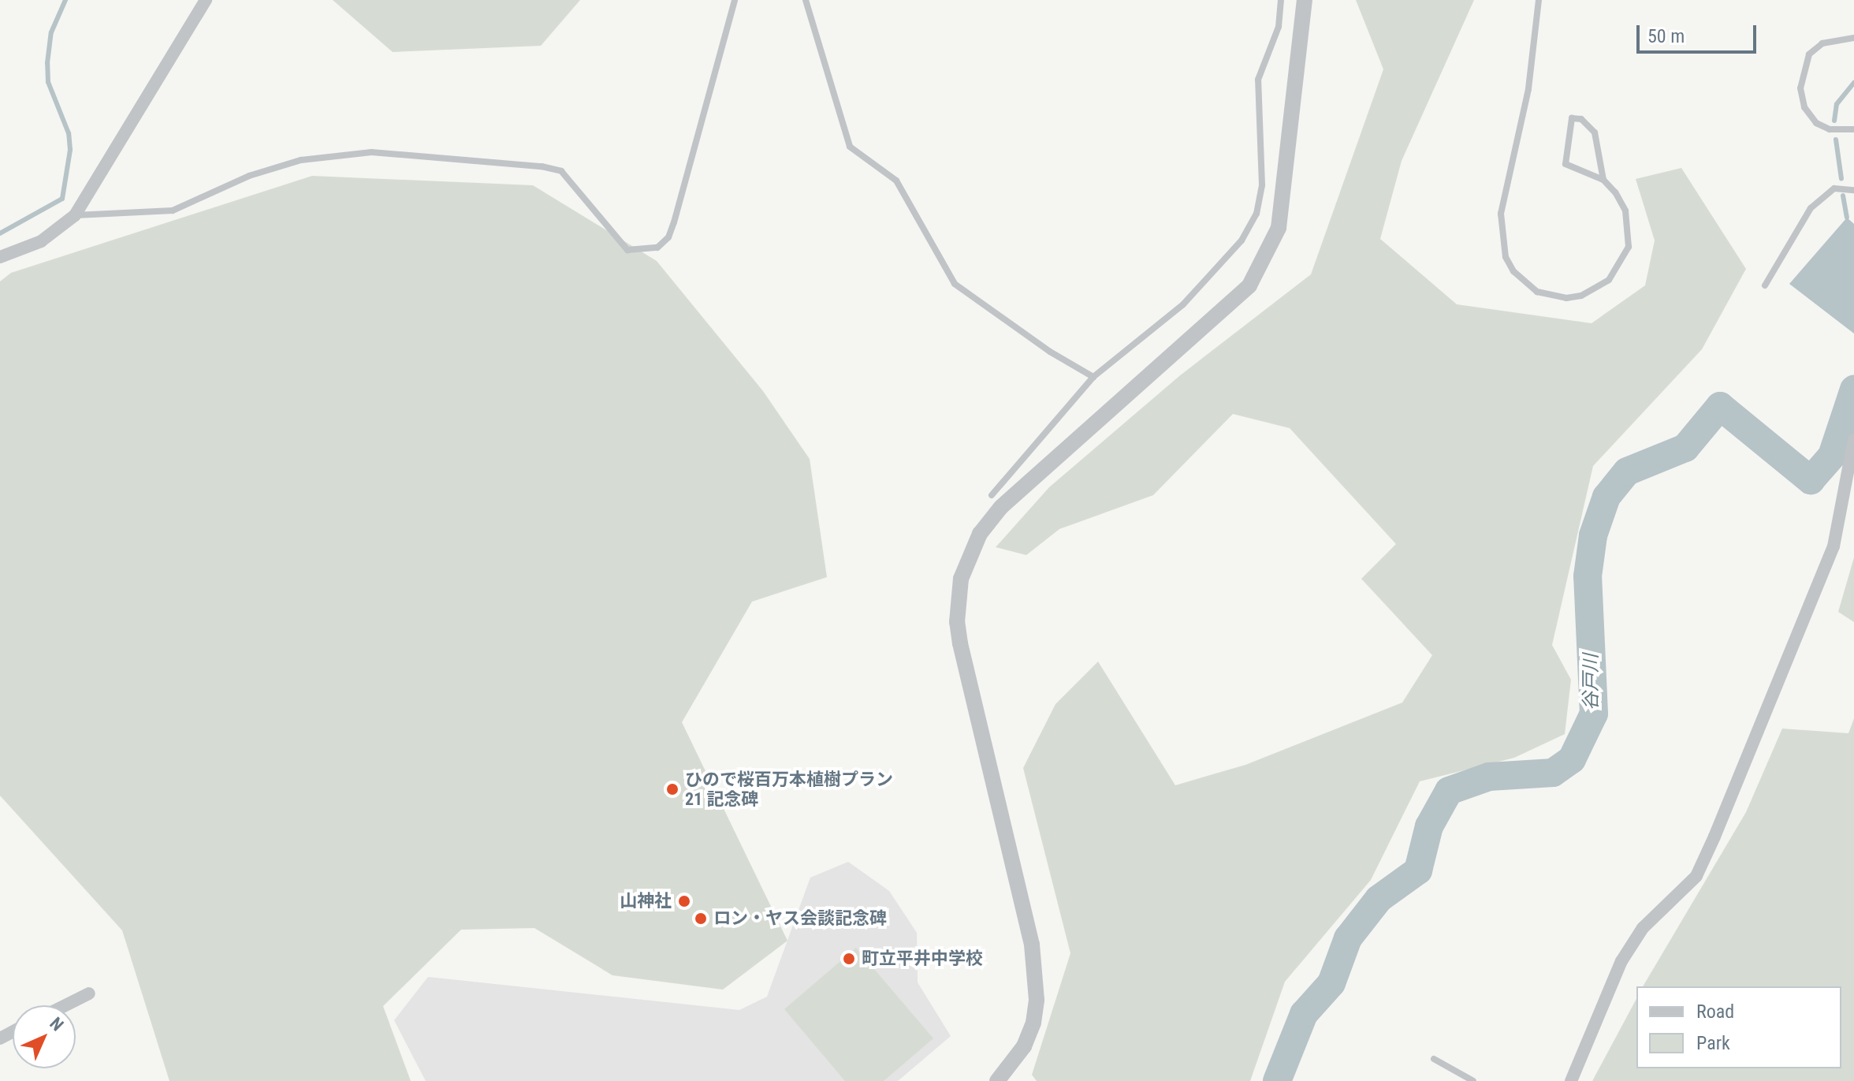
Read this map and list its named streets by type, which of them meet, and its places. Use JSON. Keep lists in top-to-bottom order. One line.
{"water":["谷戸川"],"places":["ひので桜百万本植樹プラン 21 記念碑","山神社","ロン・ヤス会談記念碑","町立平井中学校"],"legend":["Road","Park"],"scale_bar":"50 m","north":"top right"}
